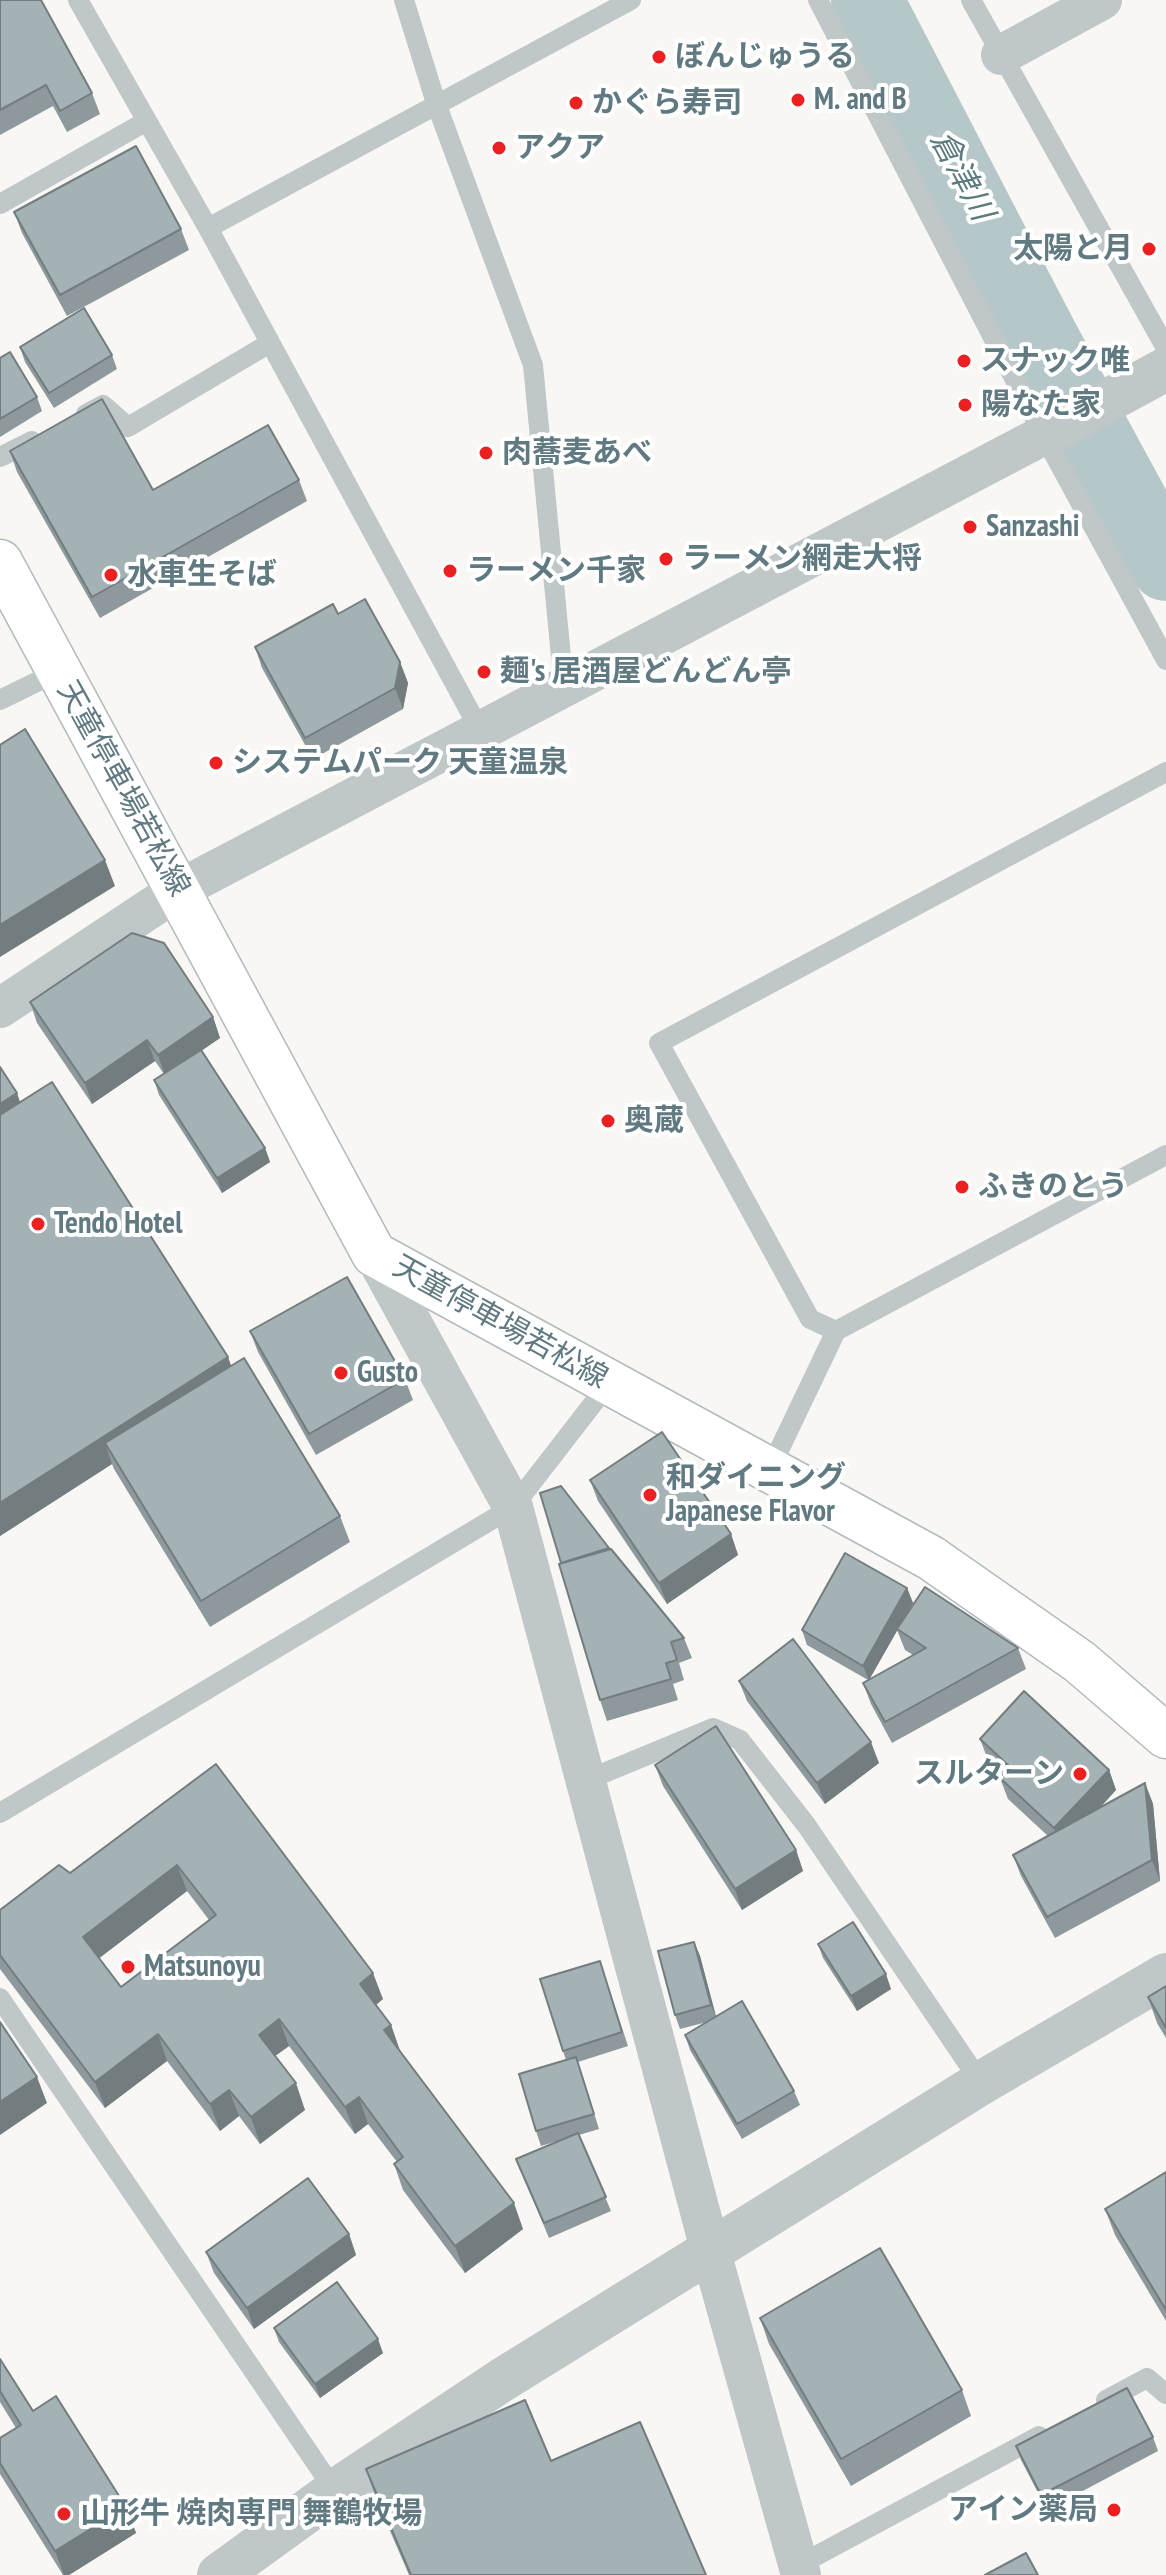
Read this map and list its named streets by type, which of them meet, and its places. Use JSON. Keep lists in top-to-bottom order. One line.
{"streets":{"main road":["天童停車場若松線"]},"water":["倉津川"],"places":["ぼんじゅうる","M. and B","かぐら寿司","アクア","太陽と月","スナック唯","陽なた家","肉蕎麦あべ","Sanzashi","ラーメン網走大将","ラーメン千家","水車生そば","麺's 居酒屋どんどん亭","システムパーク 天童温泉","奥蔵","ふきのとう","Tendo Hotel","Gusto","和ダイニング Japanese Flavor","スルターン","Matsunoyu","アイン薬局","山形牛 焼肉専門 舞鶴牧場"]}
